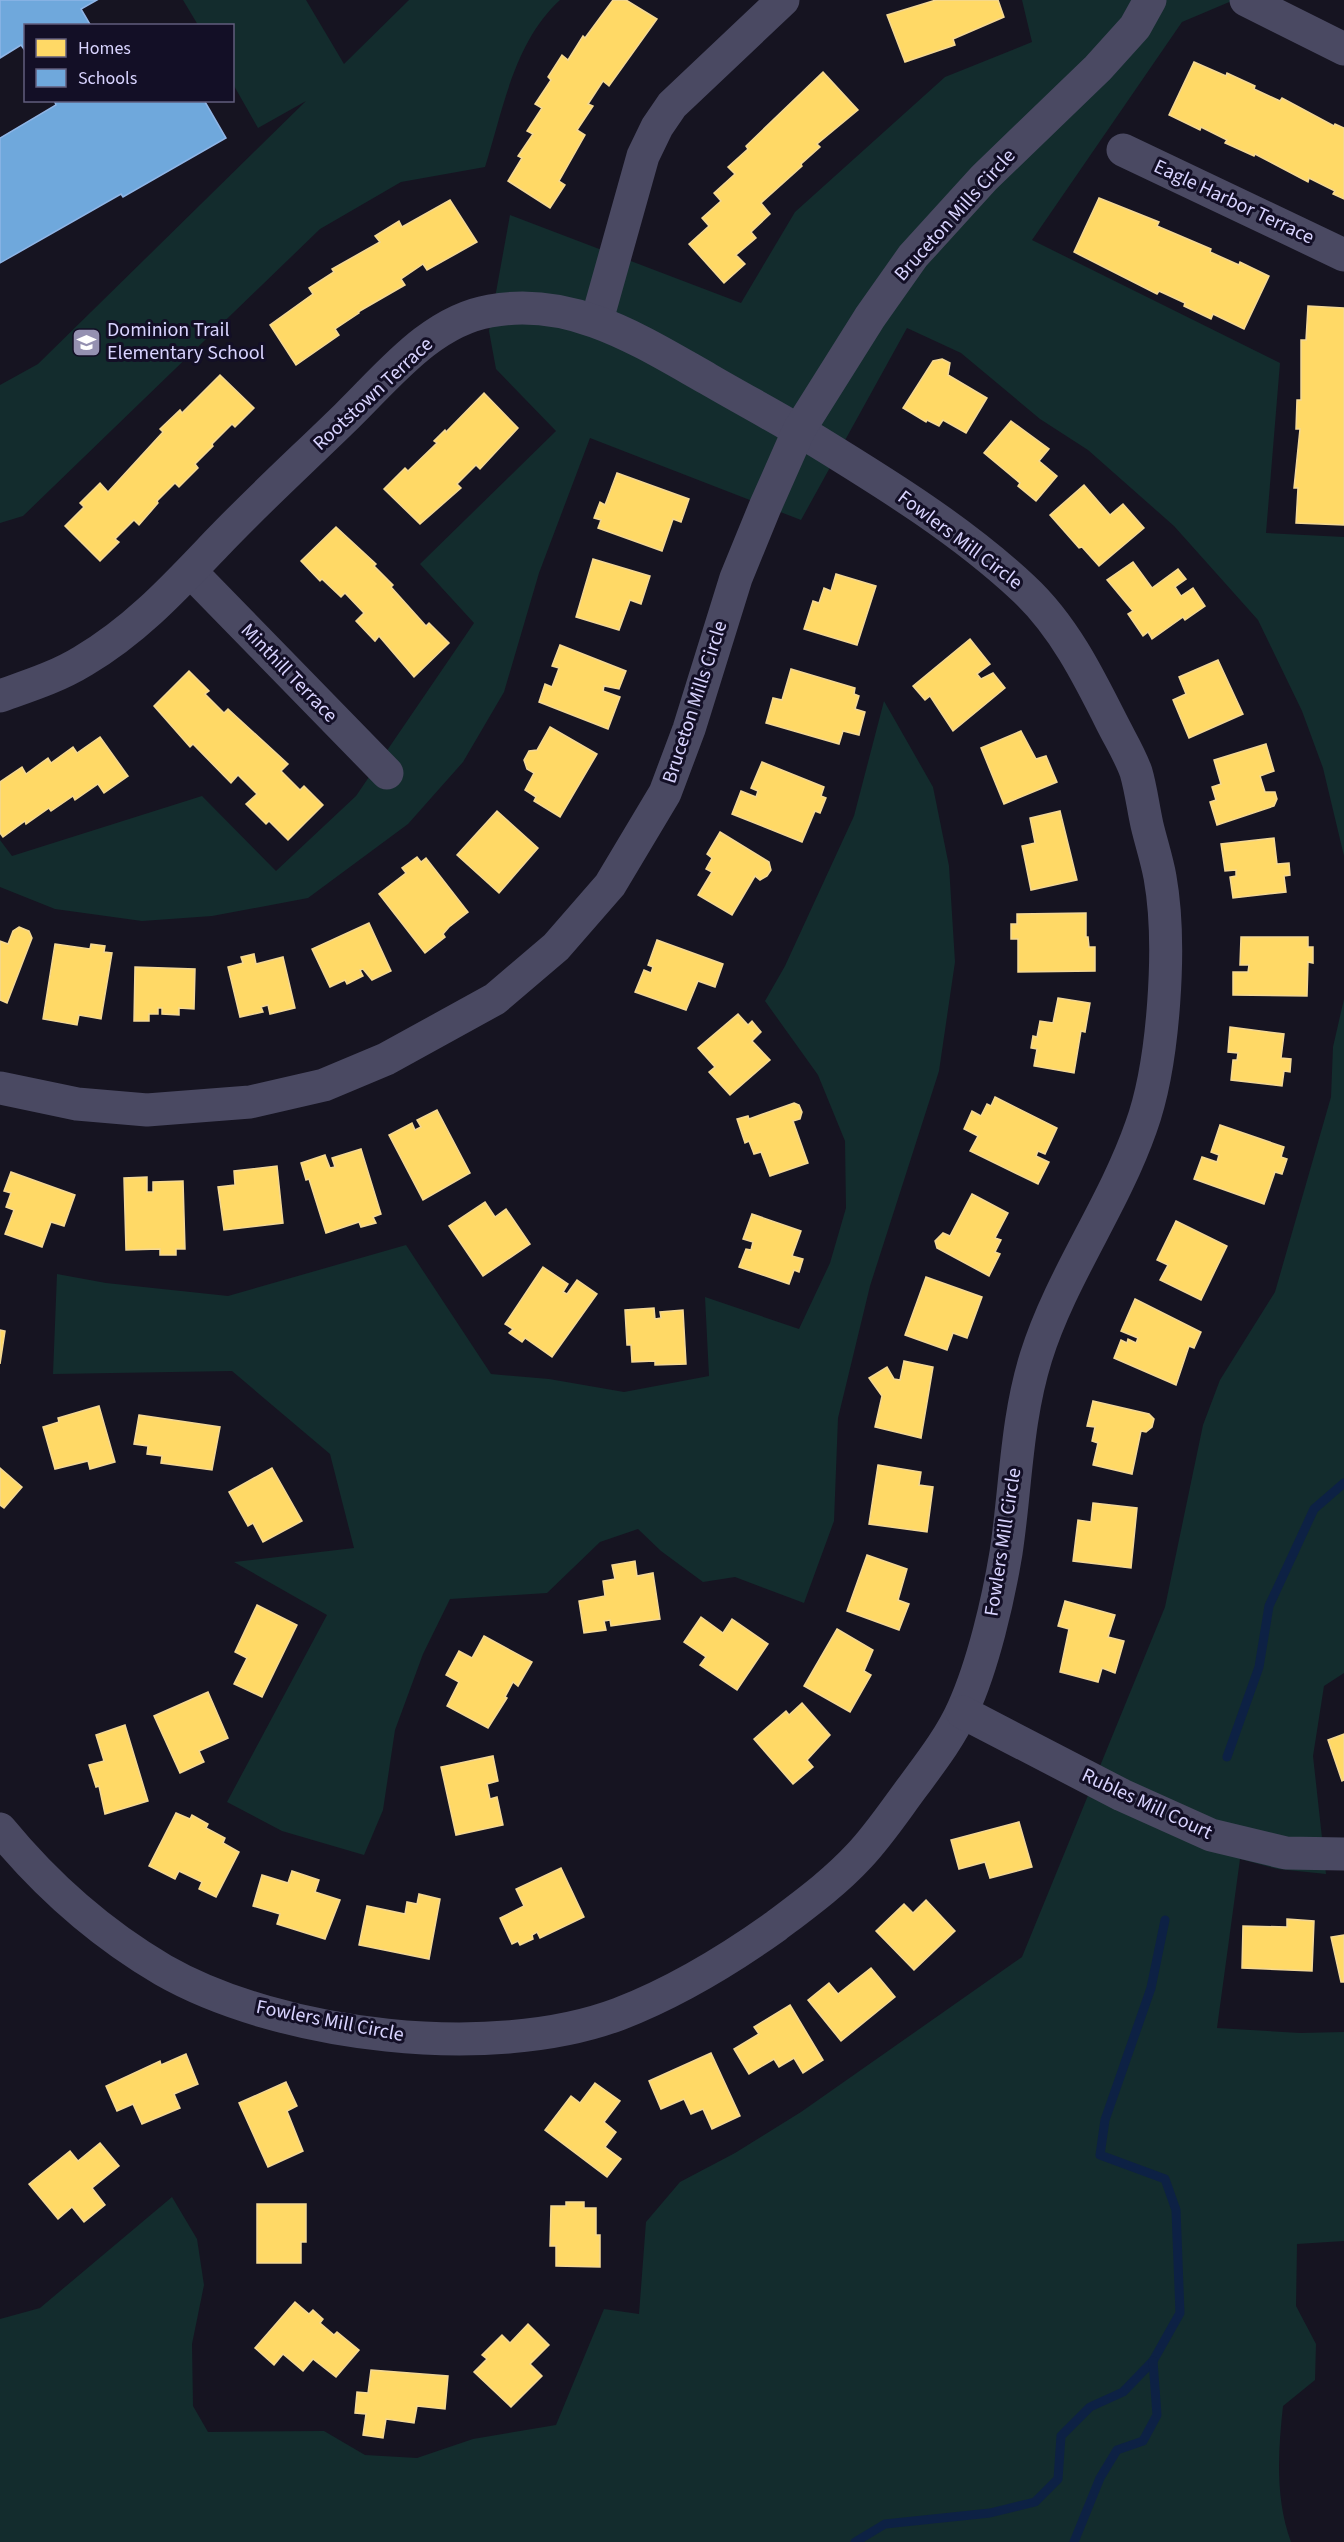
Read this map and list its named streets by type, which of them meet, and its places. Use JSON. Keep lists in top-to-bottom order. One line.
{"streets":{"street":["Eagle Harbor Terrace","Bruceton Mills Circle","Rootstown Terrace","Fowlers Mill Circle","Minthill Terrace","Rubles Mill Court"]},"crossings":[["Bruceton Mills Circle","Rootstown Terrace"],["Bruceton Mills Circle","Fowlers Mill Circle"],["Rootstown Terrace","Fowlers Mill Circle"],["Rootstown Terrace","Minthill Terrace"],["Fowlers Mill Circle","Rubles Mill Court"]],"places":{"school or university":["Dominion Trail Elementary School"]},"legend":["Homes","Schools"]}
